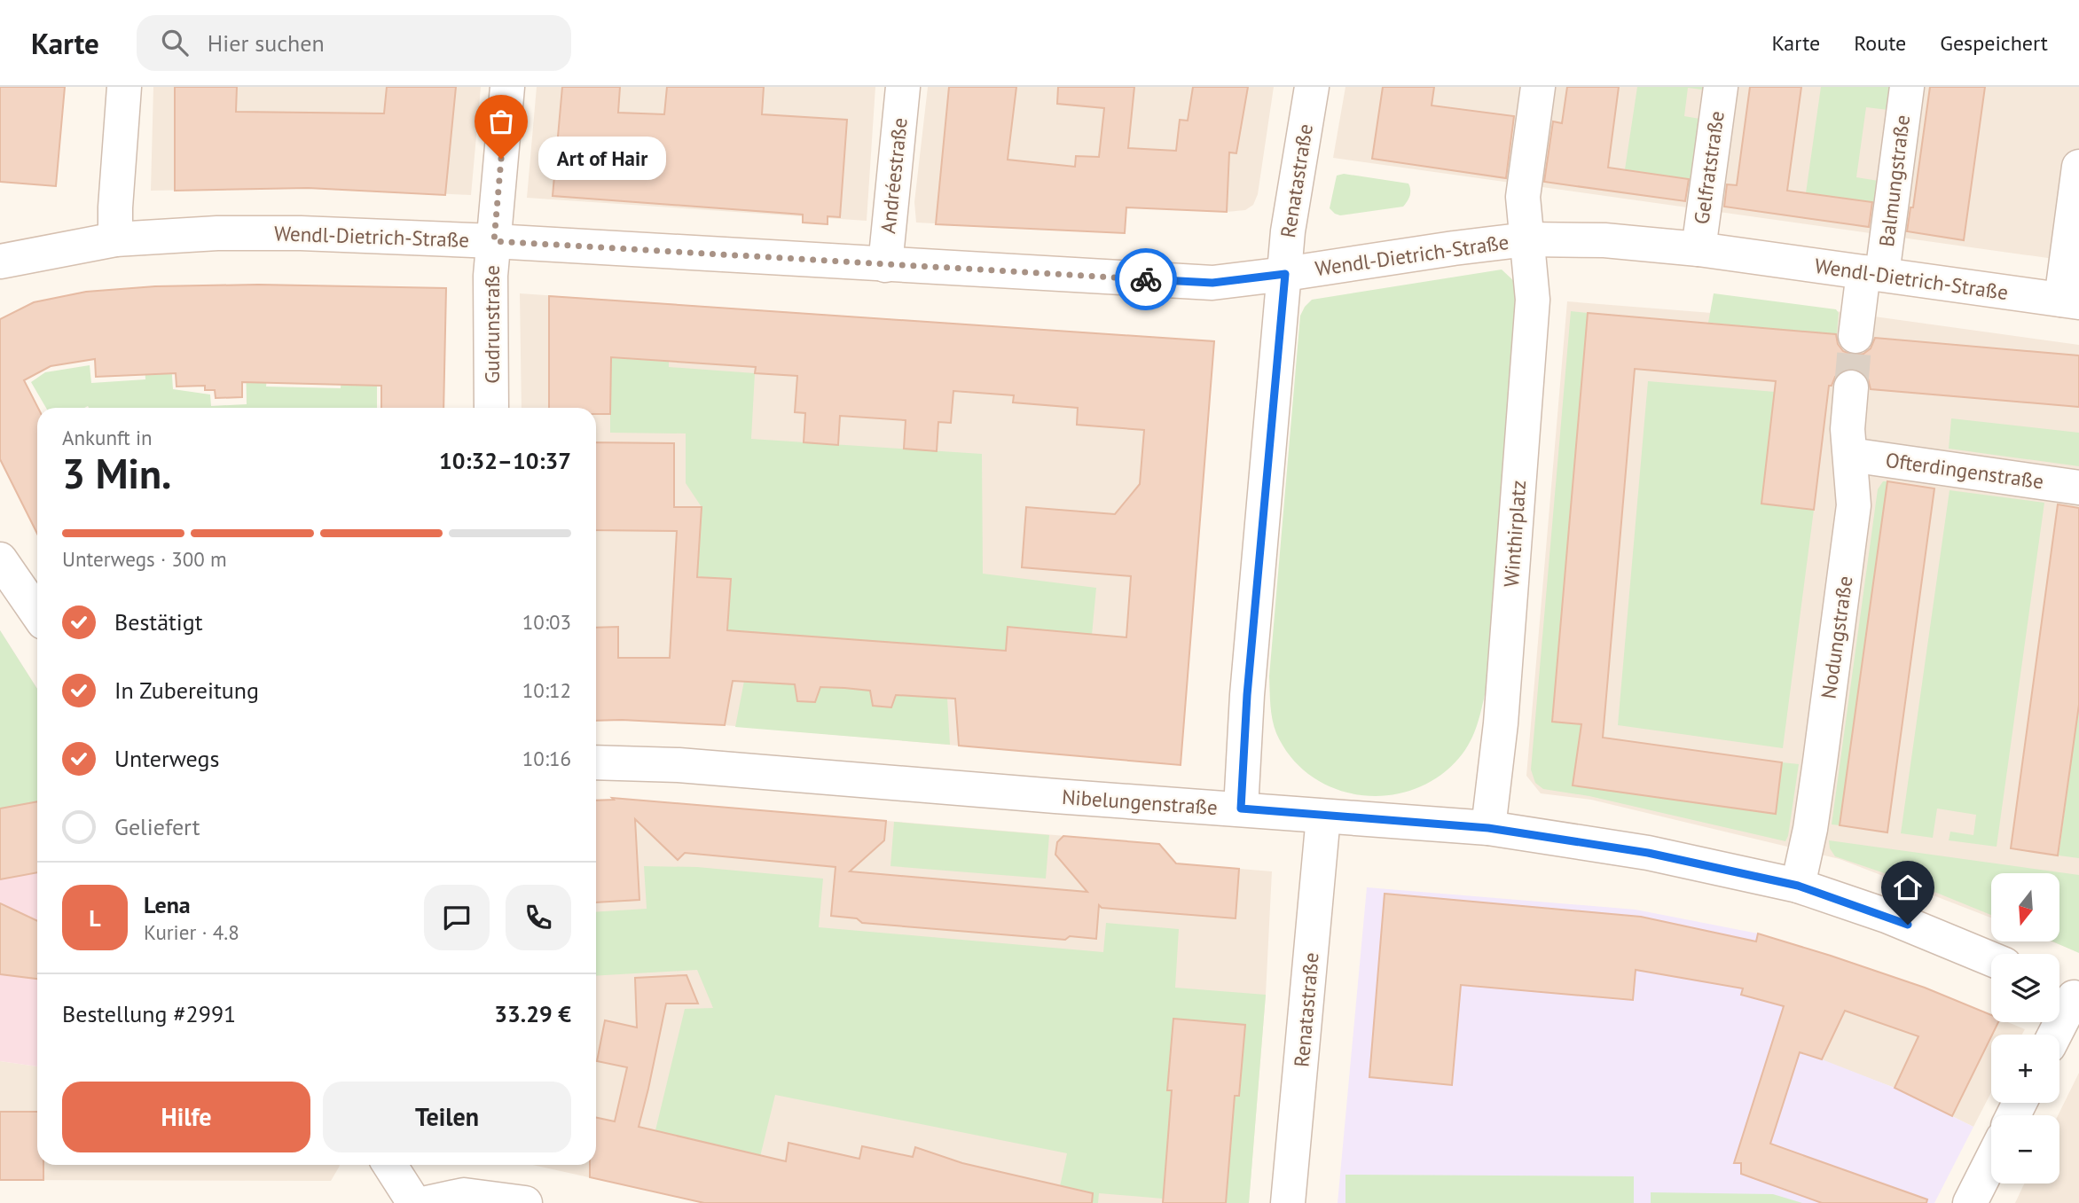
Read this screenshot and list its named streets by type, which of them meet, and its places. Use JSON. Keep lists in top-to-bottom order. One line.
{"streets":{"street":["Gelfratstraße","Andréestraße","Renatastraße","Balmungstraße","Wendl-Dietrich-Straße","Gudrunstraße","Ofterdingenstraße","Winthirplatz","Nodungstraße","Nibelungenstraße"]},"crossings":[["Gelfratstraße","Wendl-Dietrich-Straße"],["Andréestraße","Wendl-Dietrich-Straße"],["Renatastraße","Wendl-Dietrich-Straße"],["Renatastraße","Nibelungenstraße"],["Balmungstraße","Wendl-Dietrich-Straße"],["Wendl-Dietrich-Straße","Gudrunstraße"],["Wendl-Dietrich-Straße","Winthirplatz"],["Ofterdingenstraße","Nodungstraße"],["Winthirplatz","Nibelungenstraße"],["Nodungstraße","Nibelungenstraße"]],"places":["Art of Hair"],"north":"bottom","page":{"header":"Karte","search":"Hier suchen","nav":["Karte","Route","Gespeichert"],"bubble":"Art of Hair","heading":["3 Min.","Ankunft in","10:32–10:37"],"panel":["Lena","Kurier · 4.8","Bestellung #2991","33.29 €"],"bar":"Unterwegs · 300 m","list":[["Bestätigt","10:03"],["In Zubereitung","10:12"],["Unterwegs","10:16"],"Geliefert"],"map_buttons":["+","−"],"round":"L","buttons":["Hilfe","Teilen"]}}
